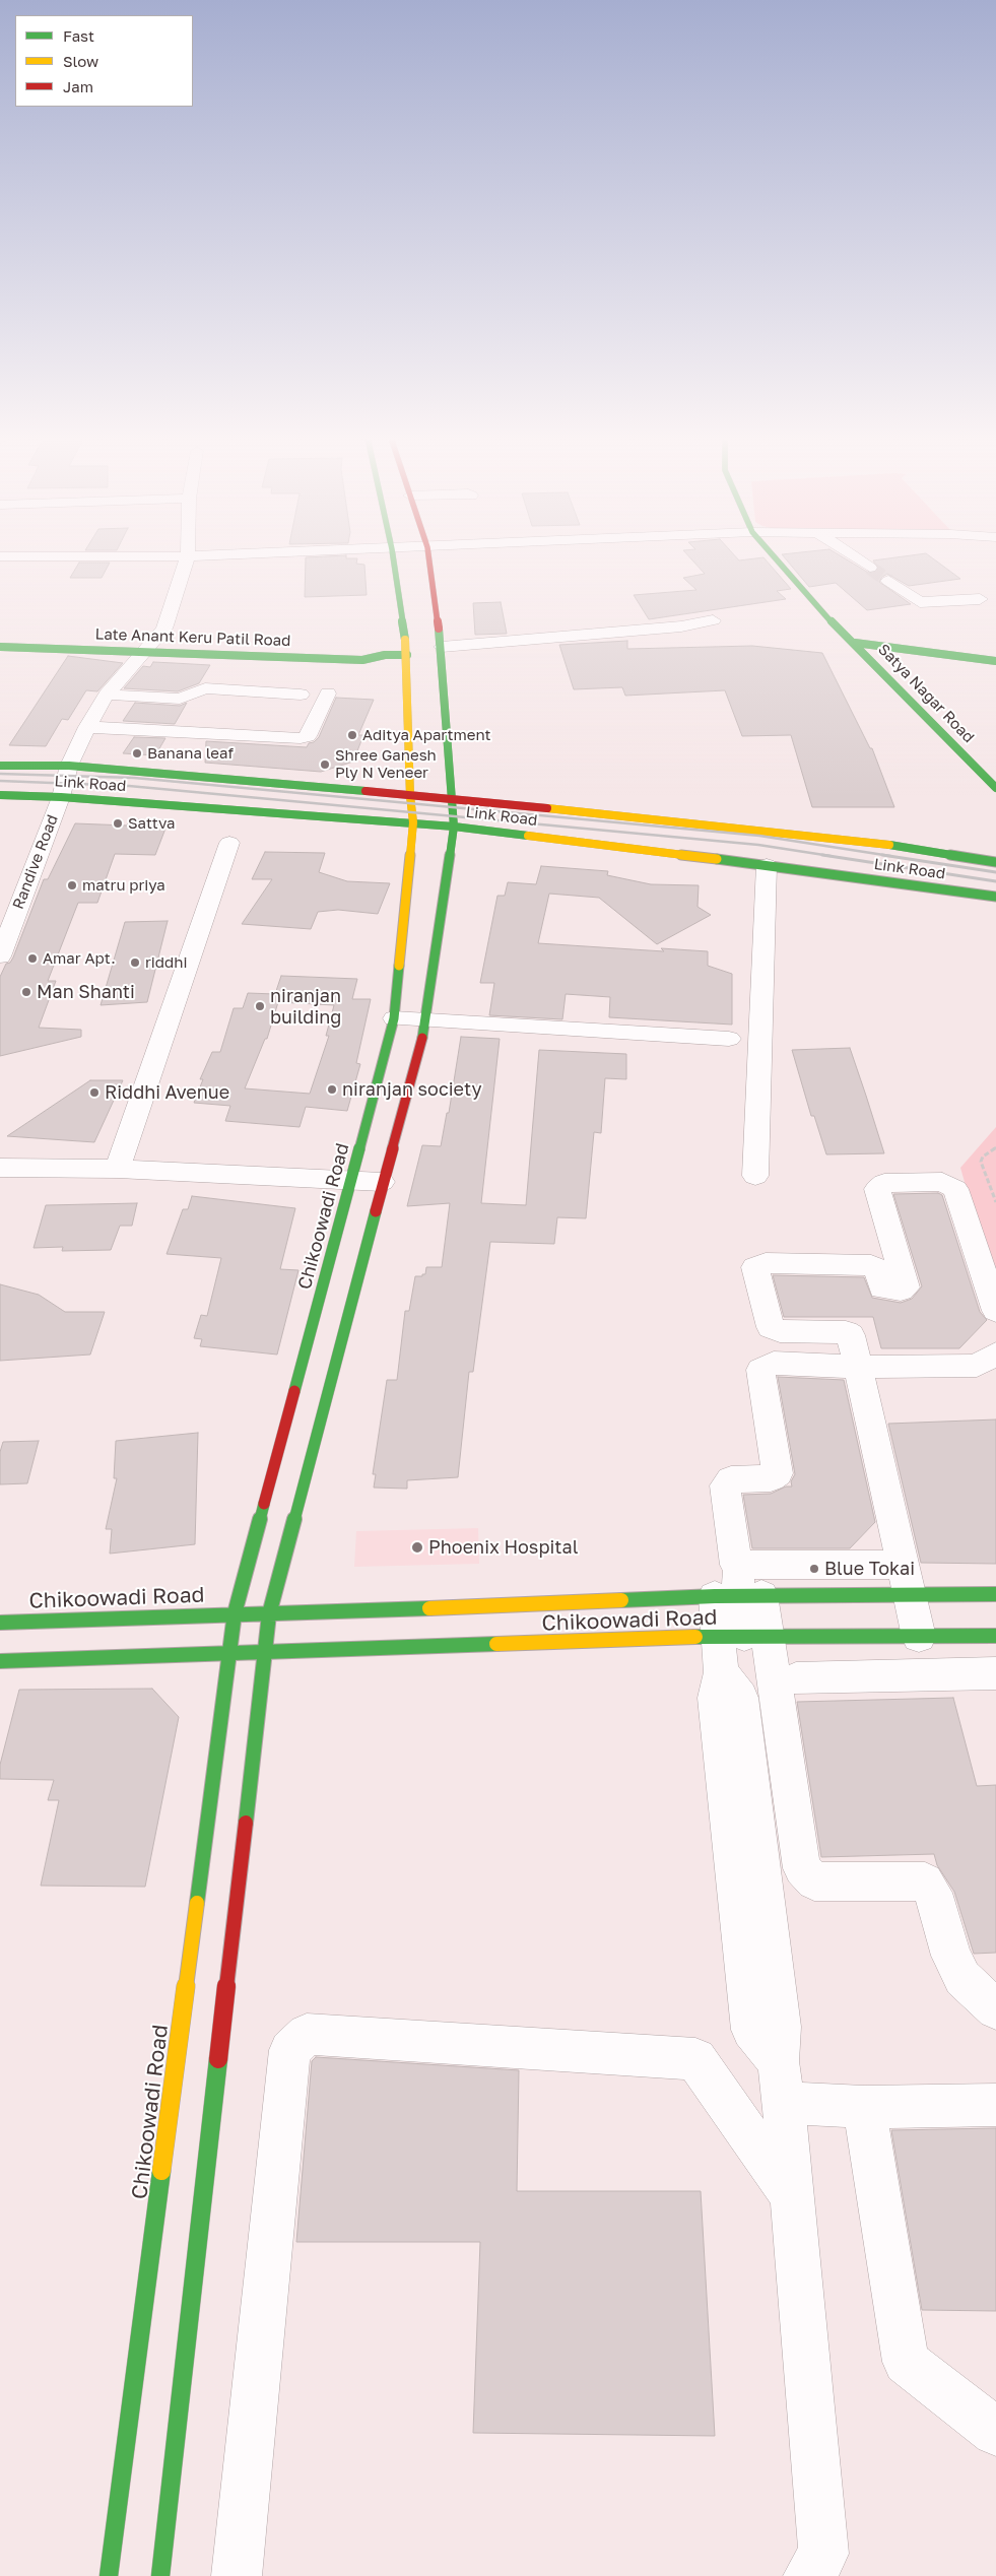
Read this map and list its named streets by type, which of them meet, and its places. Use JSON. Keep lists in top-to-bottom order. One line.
{"streets":{"street":["Late Anant Keru Patil Road","Satya Nagar Road","Link Road","Randive Road","Chikoowadi Road"]},"crossings":[["Late Anant Keru Patil Road","Randive Road"],["Late Anant Keru Patil Road","Chikoowadi Road"],["Link Road","Randive Road"],["Link Road","Chikoowadi Road"]],"places":["Aditya Apartment","Banana leaf","Shree Ganesh Ply N Veneer","Sattva","matru priya","Amar Apt.","riddhi","Man Shanti","niranjan building","niranjan society","Riddhi Avenue","Phoenix Hospital","Blue Tokai"],"legend":["Fast","Slow","Jam"]}
